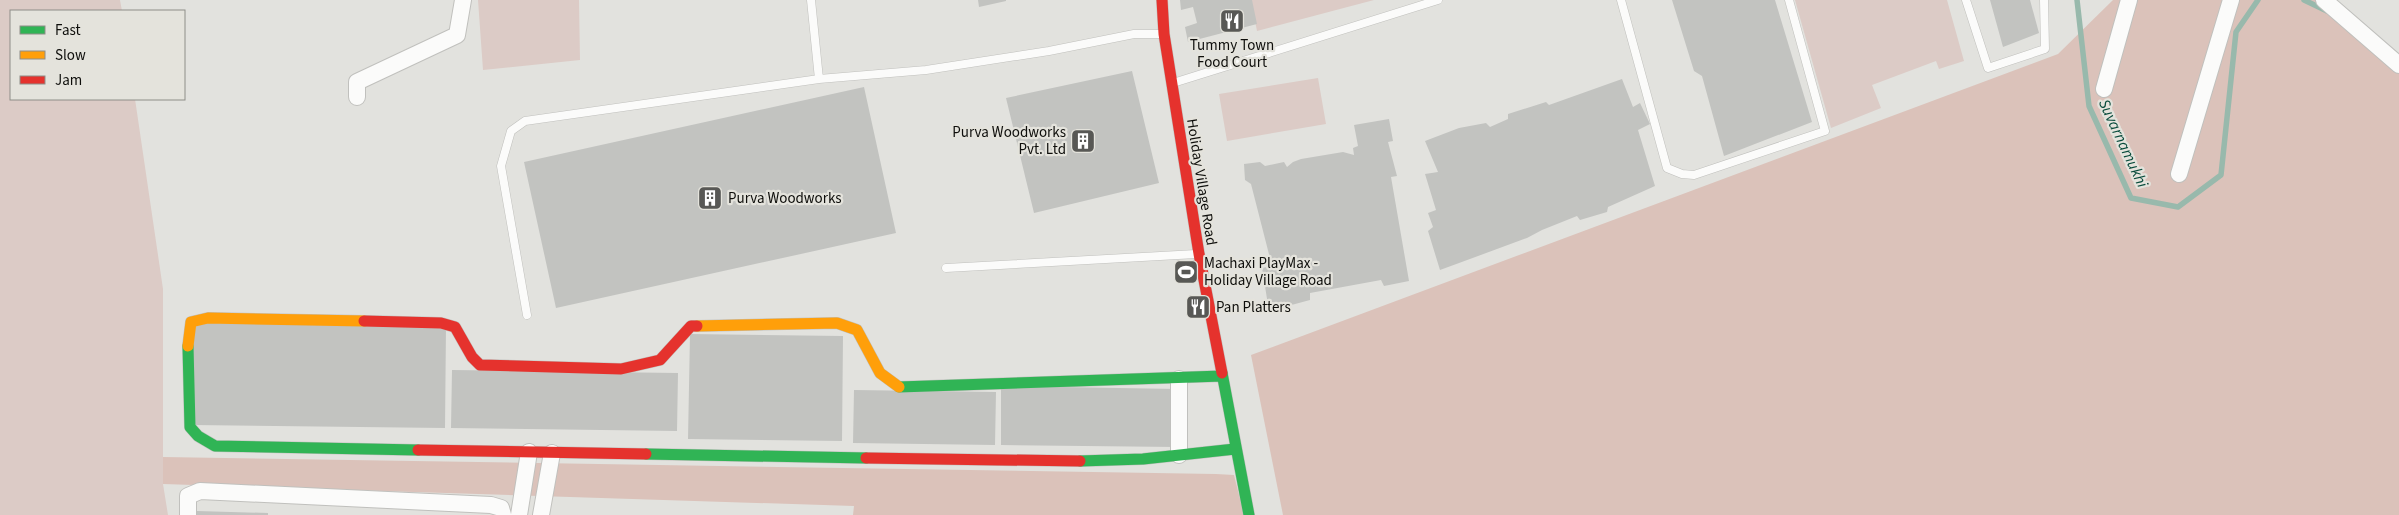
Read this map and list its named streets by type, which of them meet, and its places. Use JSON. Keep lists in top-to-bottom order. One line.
{"streets":{"street":["Holiday Village Road"]},"water":["Suvarnamukhi"],"places":{"restaurant":["Tummy Town Food Court","Pan Platters"],"building":["Purva Woodworks Pvt. Ltd","Purva Woodworks"],"sports":["Machaxi PlayMax - Holiday Village Road"]},"legend":["Fast","Slow","Jam"]}
